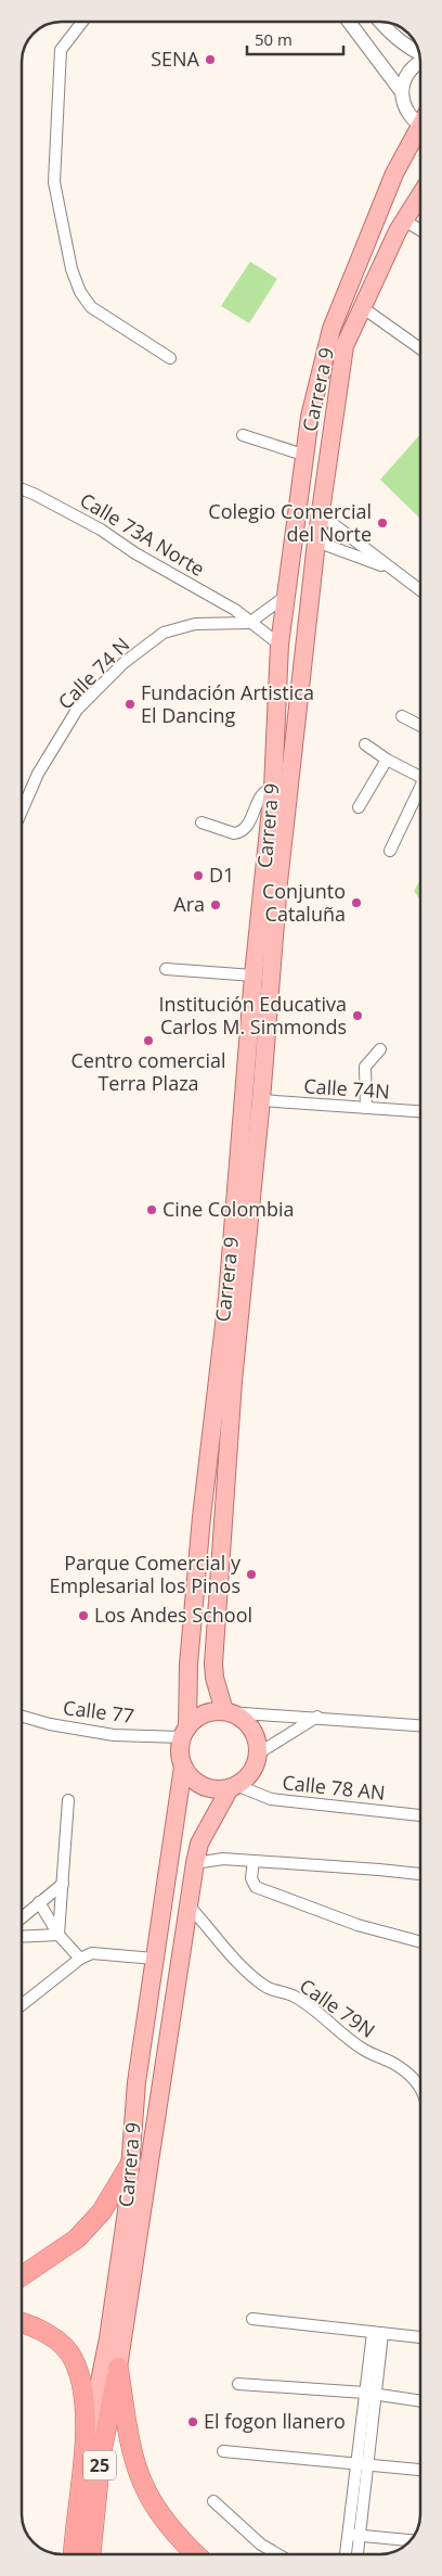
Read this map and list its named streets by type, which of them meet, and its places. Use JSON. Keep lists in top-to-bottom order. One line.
{"streets":{"highway":["Carrera 9","25"],"street":["Calle 73A Norte","Calle 74 N","Calle 74N","Calle 77","Calle 78 AN","Calle 79N"]},"crossings":[["Carrera 9","Calle 73A Norte"],["Carrera 9","Calle 74N"],["Carrera 9","Calle 77"],["Carrera 9","Calle 78 AN"],["Carrera 9","Calle 79N"],["Calle 73A Norte","Calle 74 N"],["Calle 77","Calle 78 AN"]],"places":["SENA","Colegio Comercial del Norte","Fundación Artistica El Dancing","D1","Conjunto Cataluña","Ara","Institución Educativa Carlos M. Simmonds","Centro comercial Terra Plaza","Cine Colombia","Parque Comercial y Emplesarial los Pinos","Los Andes School","El fogon llanero"],"scale_bar":"50 m"}
